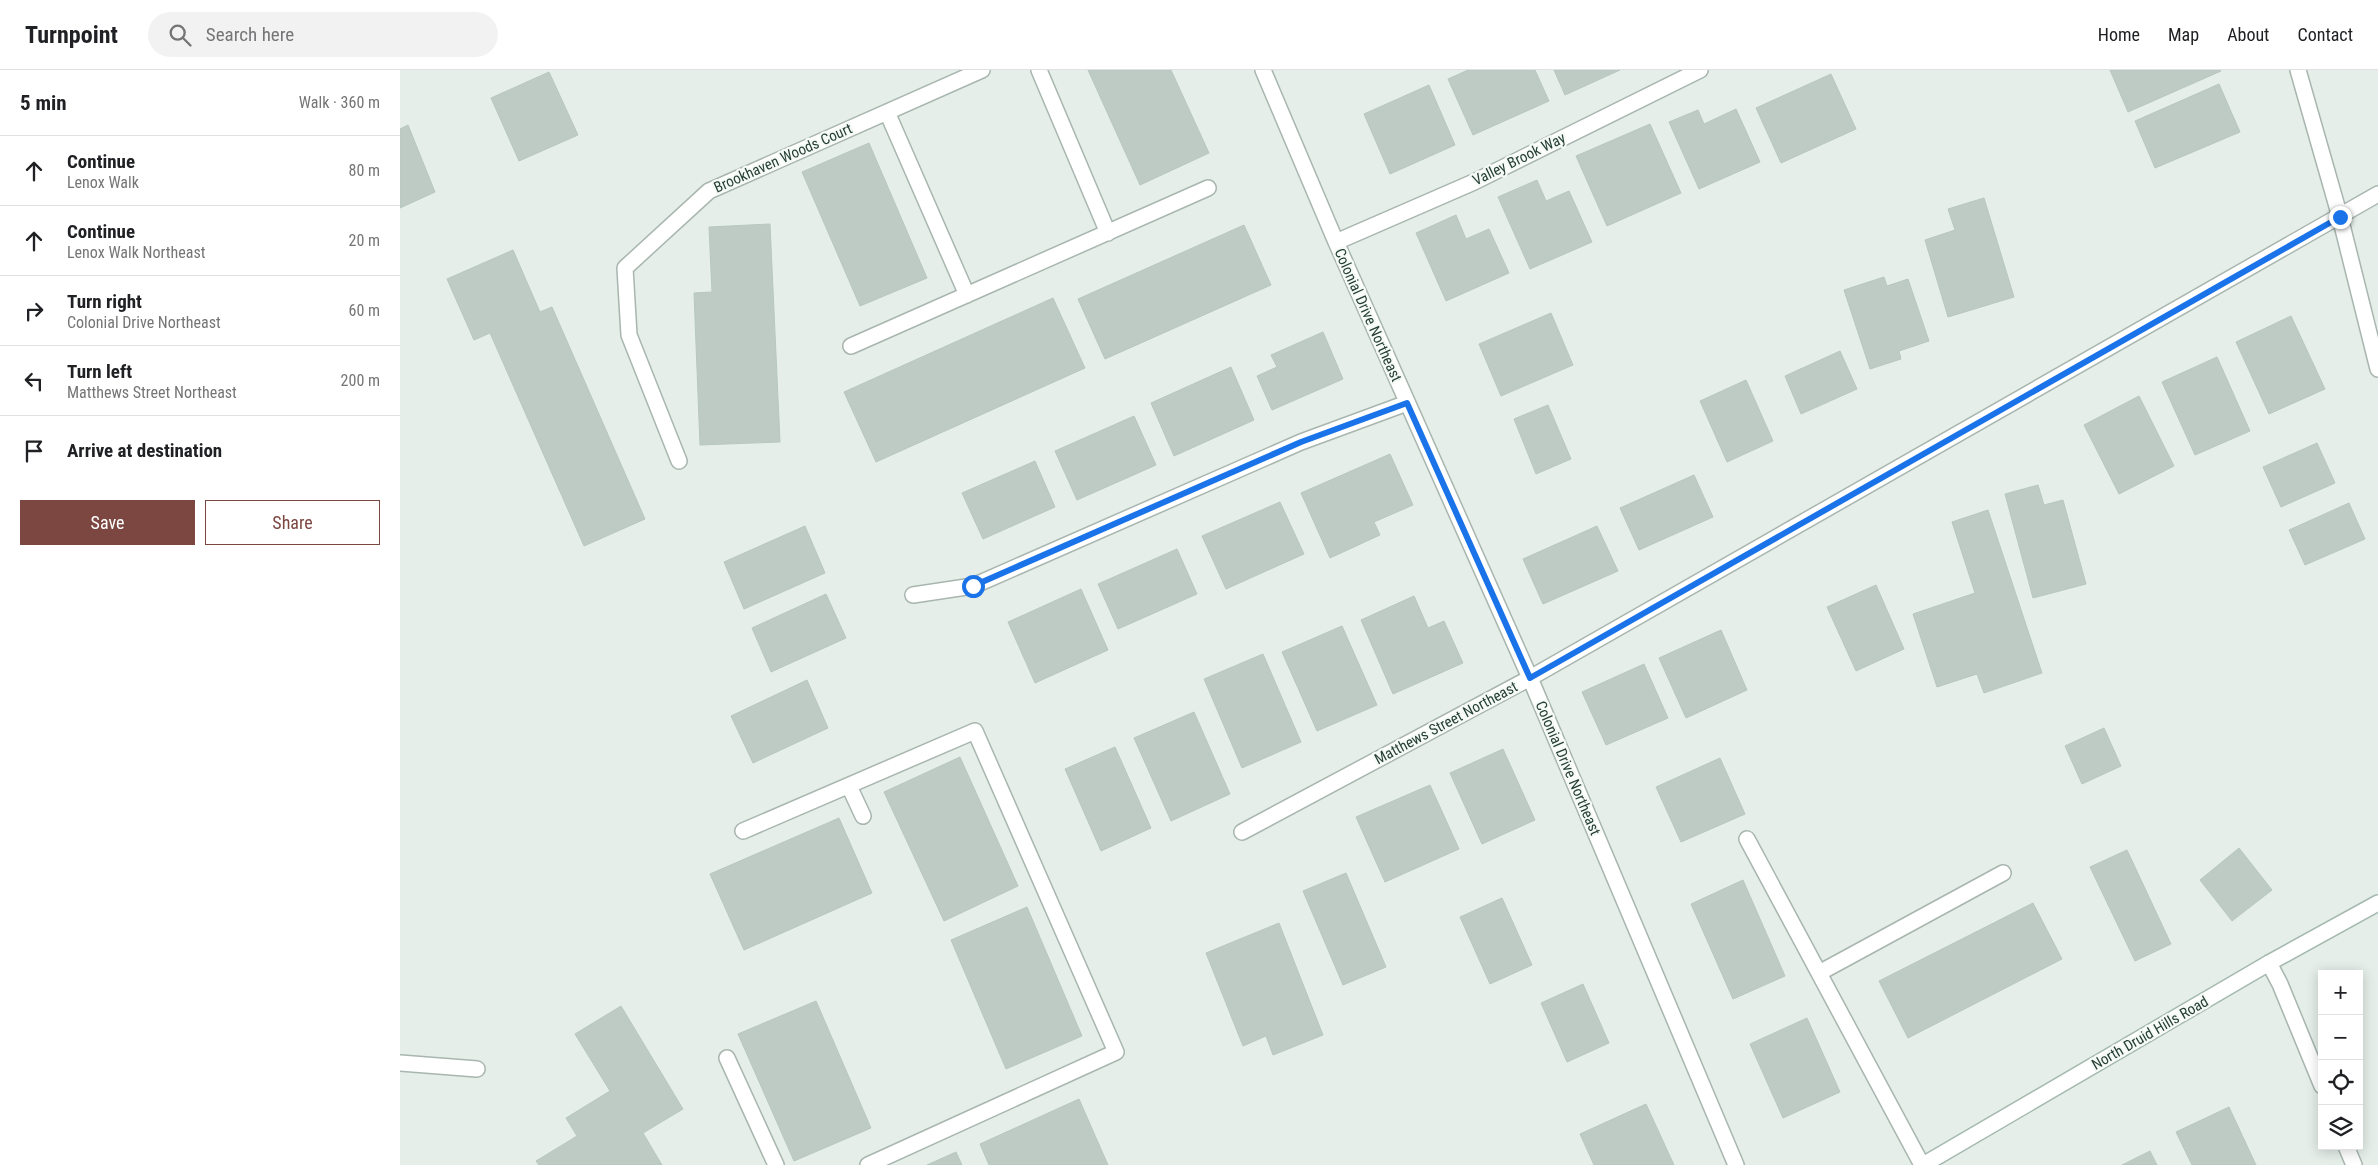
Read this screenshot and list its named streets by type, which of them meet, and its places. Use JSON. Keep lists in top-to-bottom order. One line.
{"streets":{"street":["Brookhaven Woods Court","Valley Brook Way","Colonial Drive Northeast","Matthews Street Northeast","North Druid Hills Road"]},"crossings":[["Valley Brook Way","Colonial Drive Northeast"],["Colonial Drive Northeast","Matthews Street Northeast"]],"page":{"header":"Turnpoint","search":"Search here","nav":["Home","Map","About","Contact"],"heading":["5 min","Walk · 360 m"],"list":[["Continue","Lenox Walk","80 m"],["Continue","Lenox Walk Northeast","20 m"],["Turn right","Colonial Drive Northeast","60 m"],["Turn left","Matthews Street Northeast","200 m"],"Arrive at destination"],"buttons":["Save","Share"],"map_buttons":["+","−"]}}
